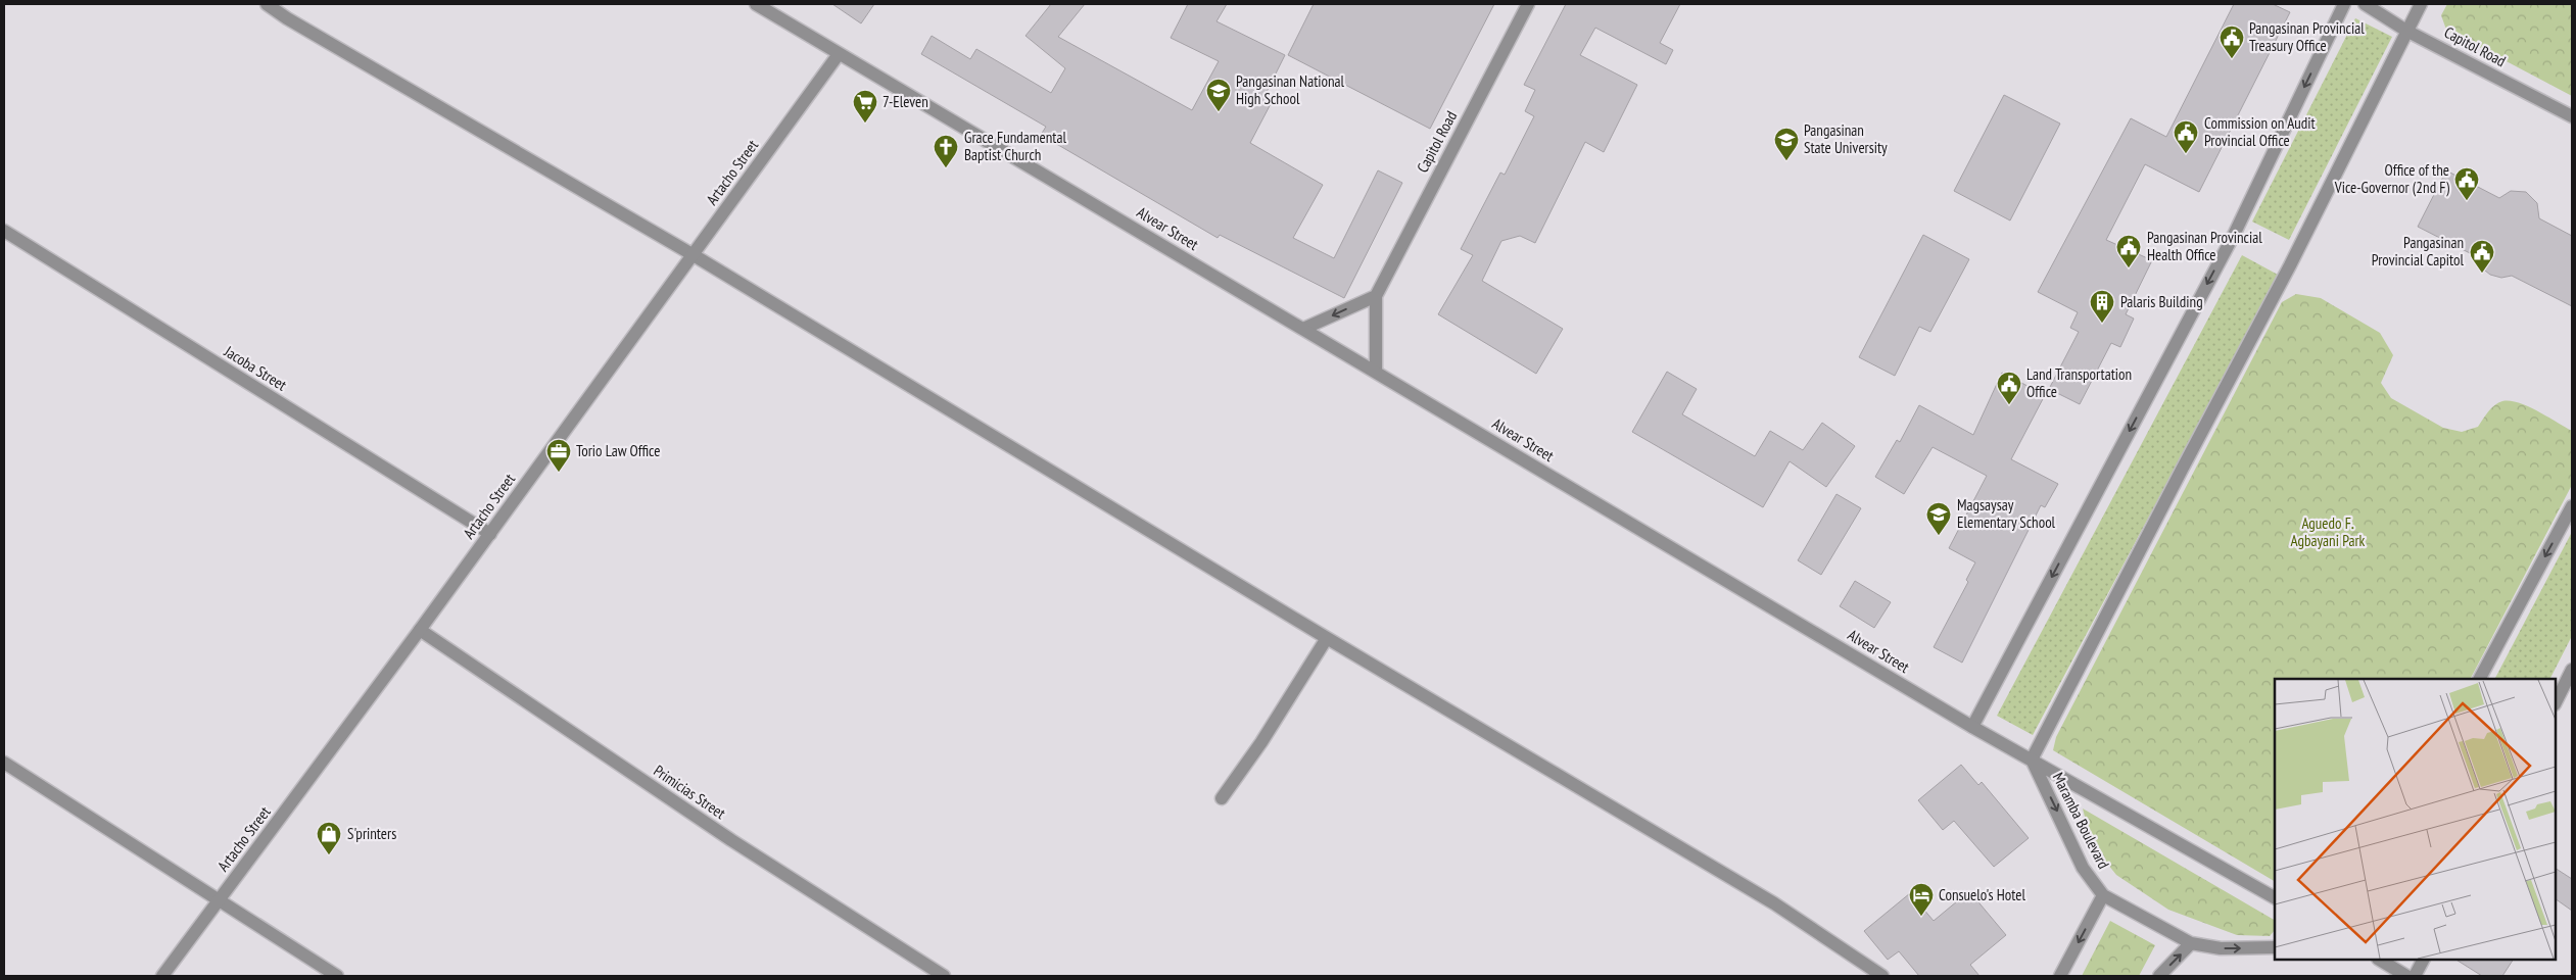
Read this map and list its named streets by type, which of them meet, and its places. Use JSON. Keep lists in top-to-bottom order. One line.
{"streets":{"street":["Capitol Road","Artacho Street","Alvear Street","Jacoba Street","Primicias Street","Maramba Boulevard"]},"crossings":[["Capitol Road","Alvear Street"],["Artacho Street","Alvear Street"],["Artacho Street","Jacoba Street"],["Artacho Street","Primicias Street"],["Alvear Street","Maramba Boulevard"]],"one_way":["Maramba Boulevard"],"parks":["Aguedo F. Agbayani Park"],"places":{"public building":["Pangasinan Provincial Treasury Office","Commission on Audit Provincial Office","Office of the Vice-Governor (2nd F)","Pangasinan Provincial Health Office","Pangasinan Provincial Capitol","Land Transportation Office"],"school or university":["Pangasinan National High School","Pangasinan State University","Magsaysay Elementary School"],"supermarket":["7-Eleven"],"church":["Grace Fundamental Baptist Church"],"building":["Palaris Building"],"office":["Torio Law Office"],"shop":["S'printers"],"hotel":["Consuelo's Hotel"]}}
